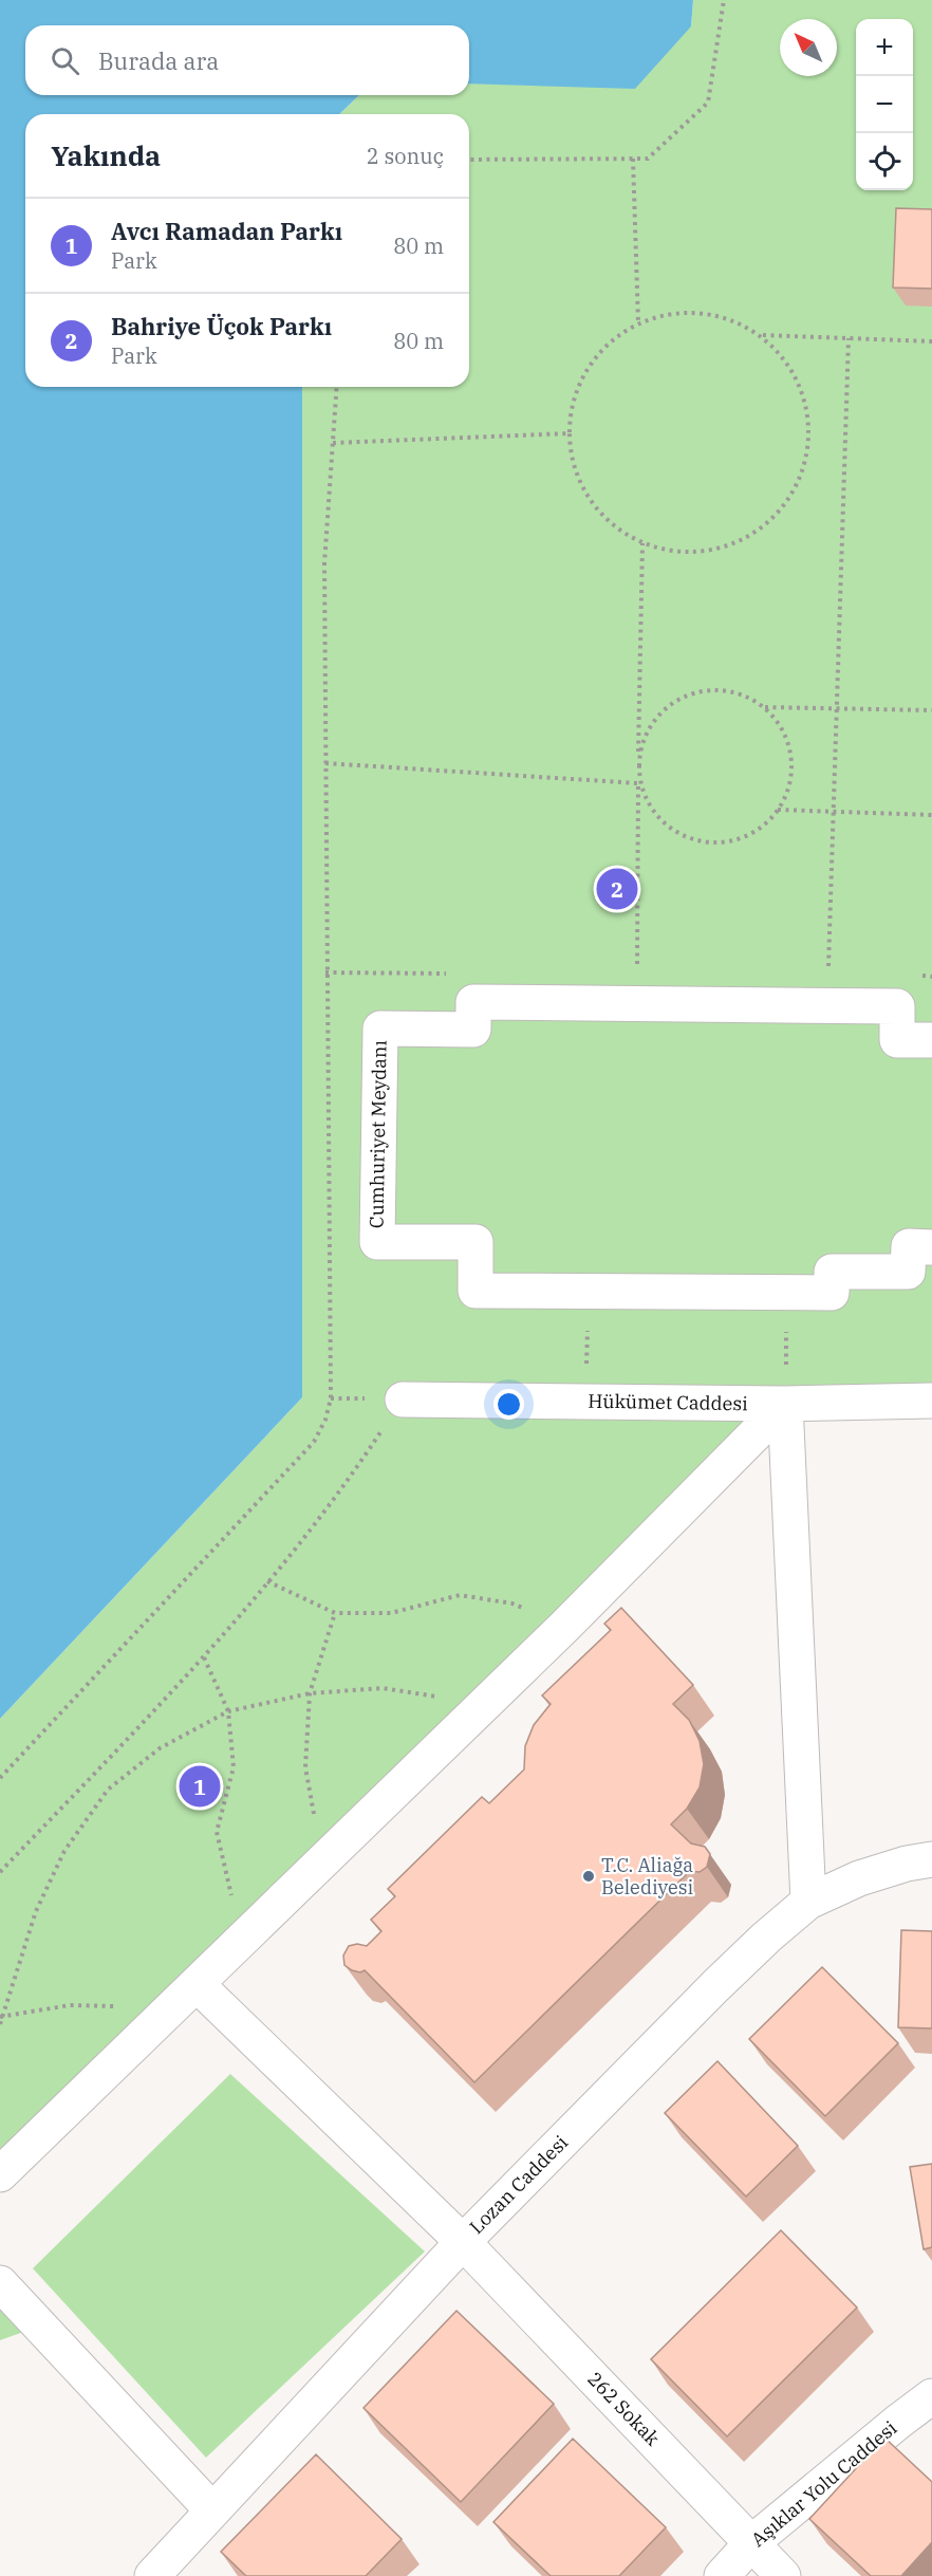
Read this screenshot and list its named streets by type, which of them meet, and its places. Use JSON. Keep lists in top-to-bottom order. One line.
{"streets":{"street":["Cumhuriyet Meydanı","Hükümet Caddesi","Lozan Caddesi","262 Sokak","Aşıklar Yolu Caddesi"]},"crossings":[["Lozan Caddesi","262 Sokak"],["262 Sokak","Aşıklar Yolu Caddesi"]],"places":["T.C. Aliağa Belediyesi"],"north":"top left","page":{"map_buttons":["+","−"],"search":"Burada ara","heading":["Yakında","2 sonuç"],"list":[{"mark":"1","name":"Avcı Ramadan Parkı","note":"Park","value":"80 m"},{"mark":"2","name":"Bahriye Üçok Parkı","note":"Park","value":"80 m"}],"pins":["2","1"]}}
